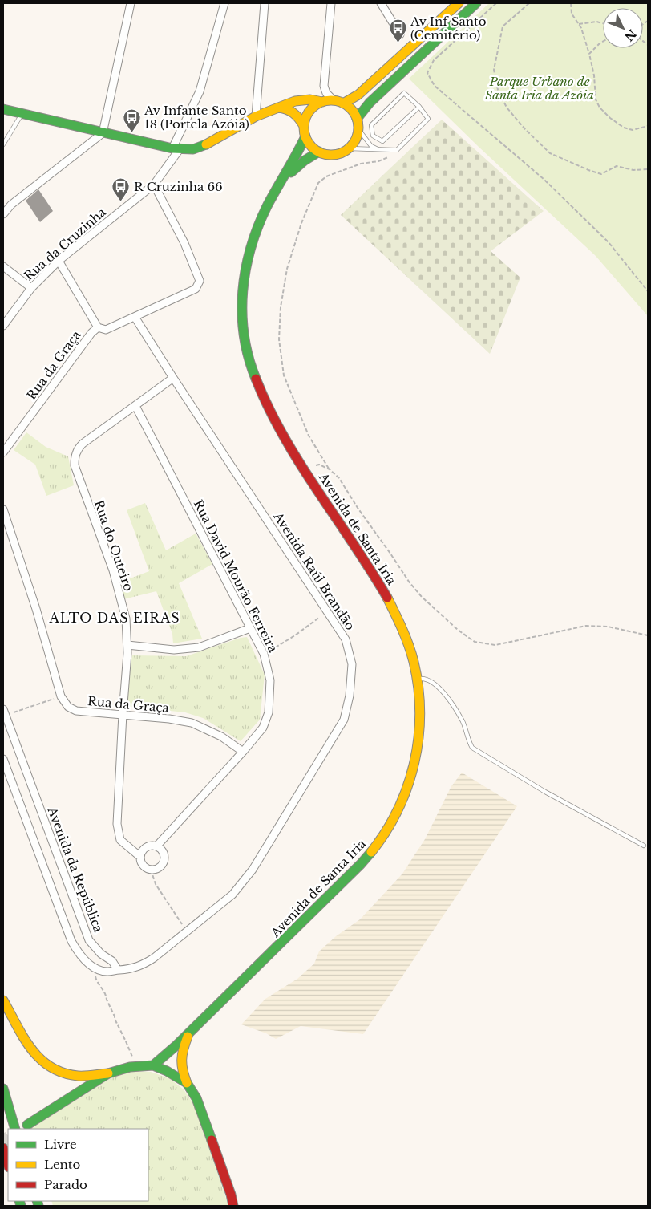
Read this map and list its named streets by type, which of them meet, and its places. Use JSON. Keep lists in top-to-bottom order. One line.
{"streets":{"main road":["Avenida de Santa Iria"],"street":["Rua da Cruzinha","Rua da Graça","Rua do Outeiro","Avenida Raúl Brandão","Rua David Mourão Ferreira","Avenida da República"]},"crossings":[["Rua da Cruzinha","Rua da Graça"],["Rua da Graça","Rua do Outeiro"],["Rua da Graça","Avenida Raúl Brandão"],["Rua da Graça","Rua David Mourão Ferreira"],["Rua do Outeiro","Avenida Raúl Brandão"],["Rua do Outeiro","Rua David Mourão Ferreira"],["Avenida Raúl Brandão","Avenida da República"]],"districts":["ALTO DAS EIRAS"],"parks":["Parque Urbano de Santa Iria da Azóia"],"places":{"bus stop":["Av Inf Santo (Cemitério)","Av Infante Santo 18 (Portela Azóia)","R Cruzinha 66"]},"legend":["Livre","Lento","Parado"],"north":"bottom right"}
